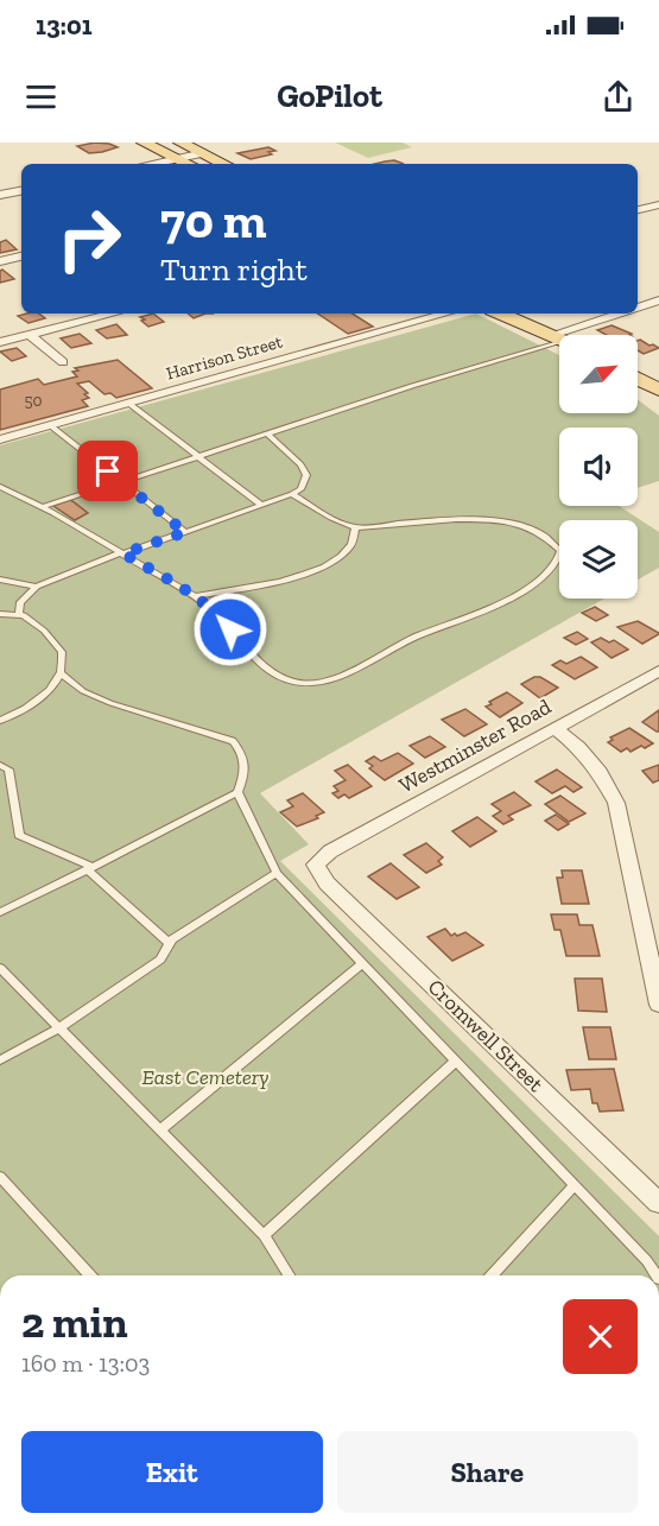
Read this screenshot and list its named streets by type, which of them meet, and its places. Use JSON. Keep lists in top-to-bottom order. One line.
{"streets":{"street":["Harrison Street","Westminster Road","Cromwell Street"]},"crossings":[["Westminster Road","Cromwell Street"]],"parks":["East Cemetery"],"house_numbers":["50"],"north":"top right","page":{"status":"13:01","header":"GoPilot","turn":["70 m","Turn right"],"heading":["2 min","160 m · 13:03"],"buttons":["Exit","Share"]}}
